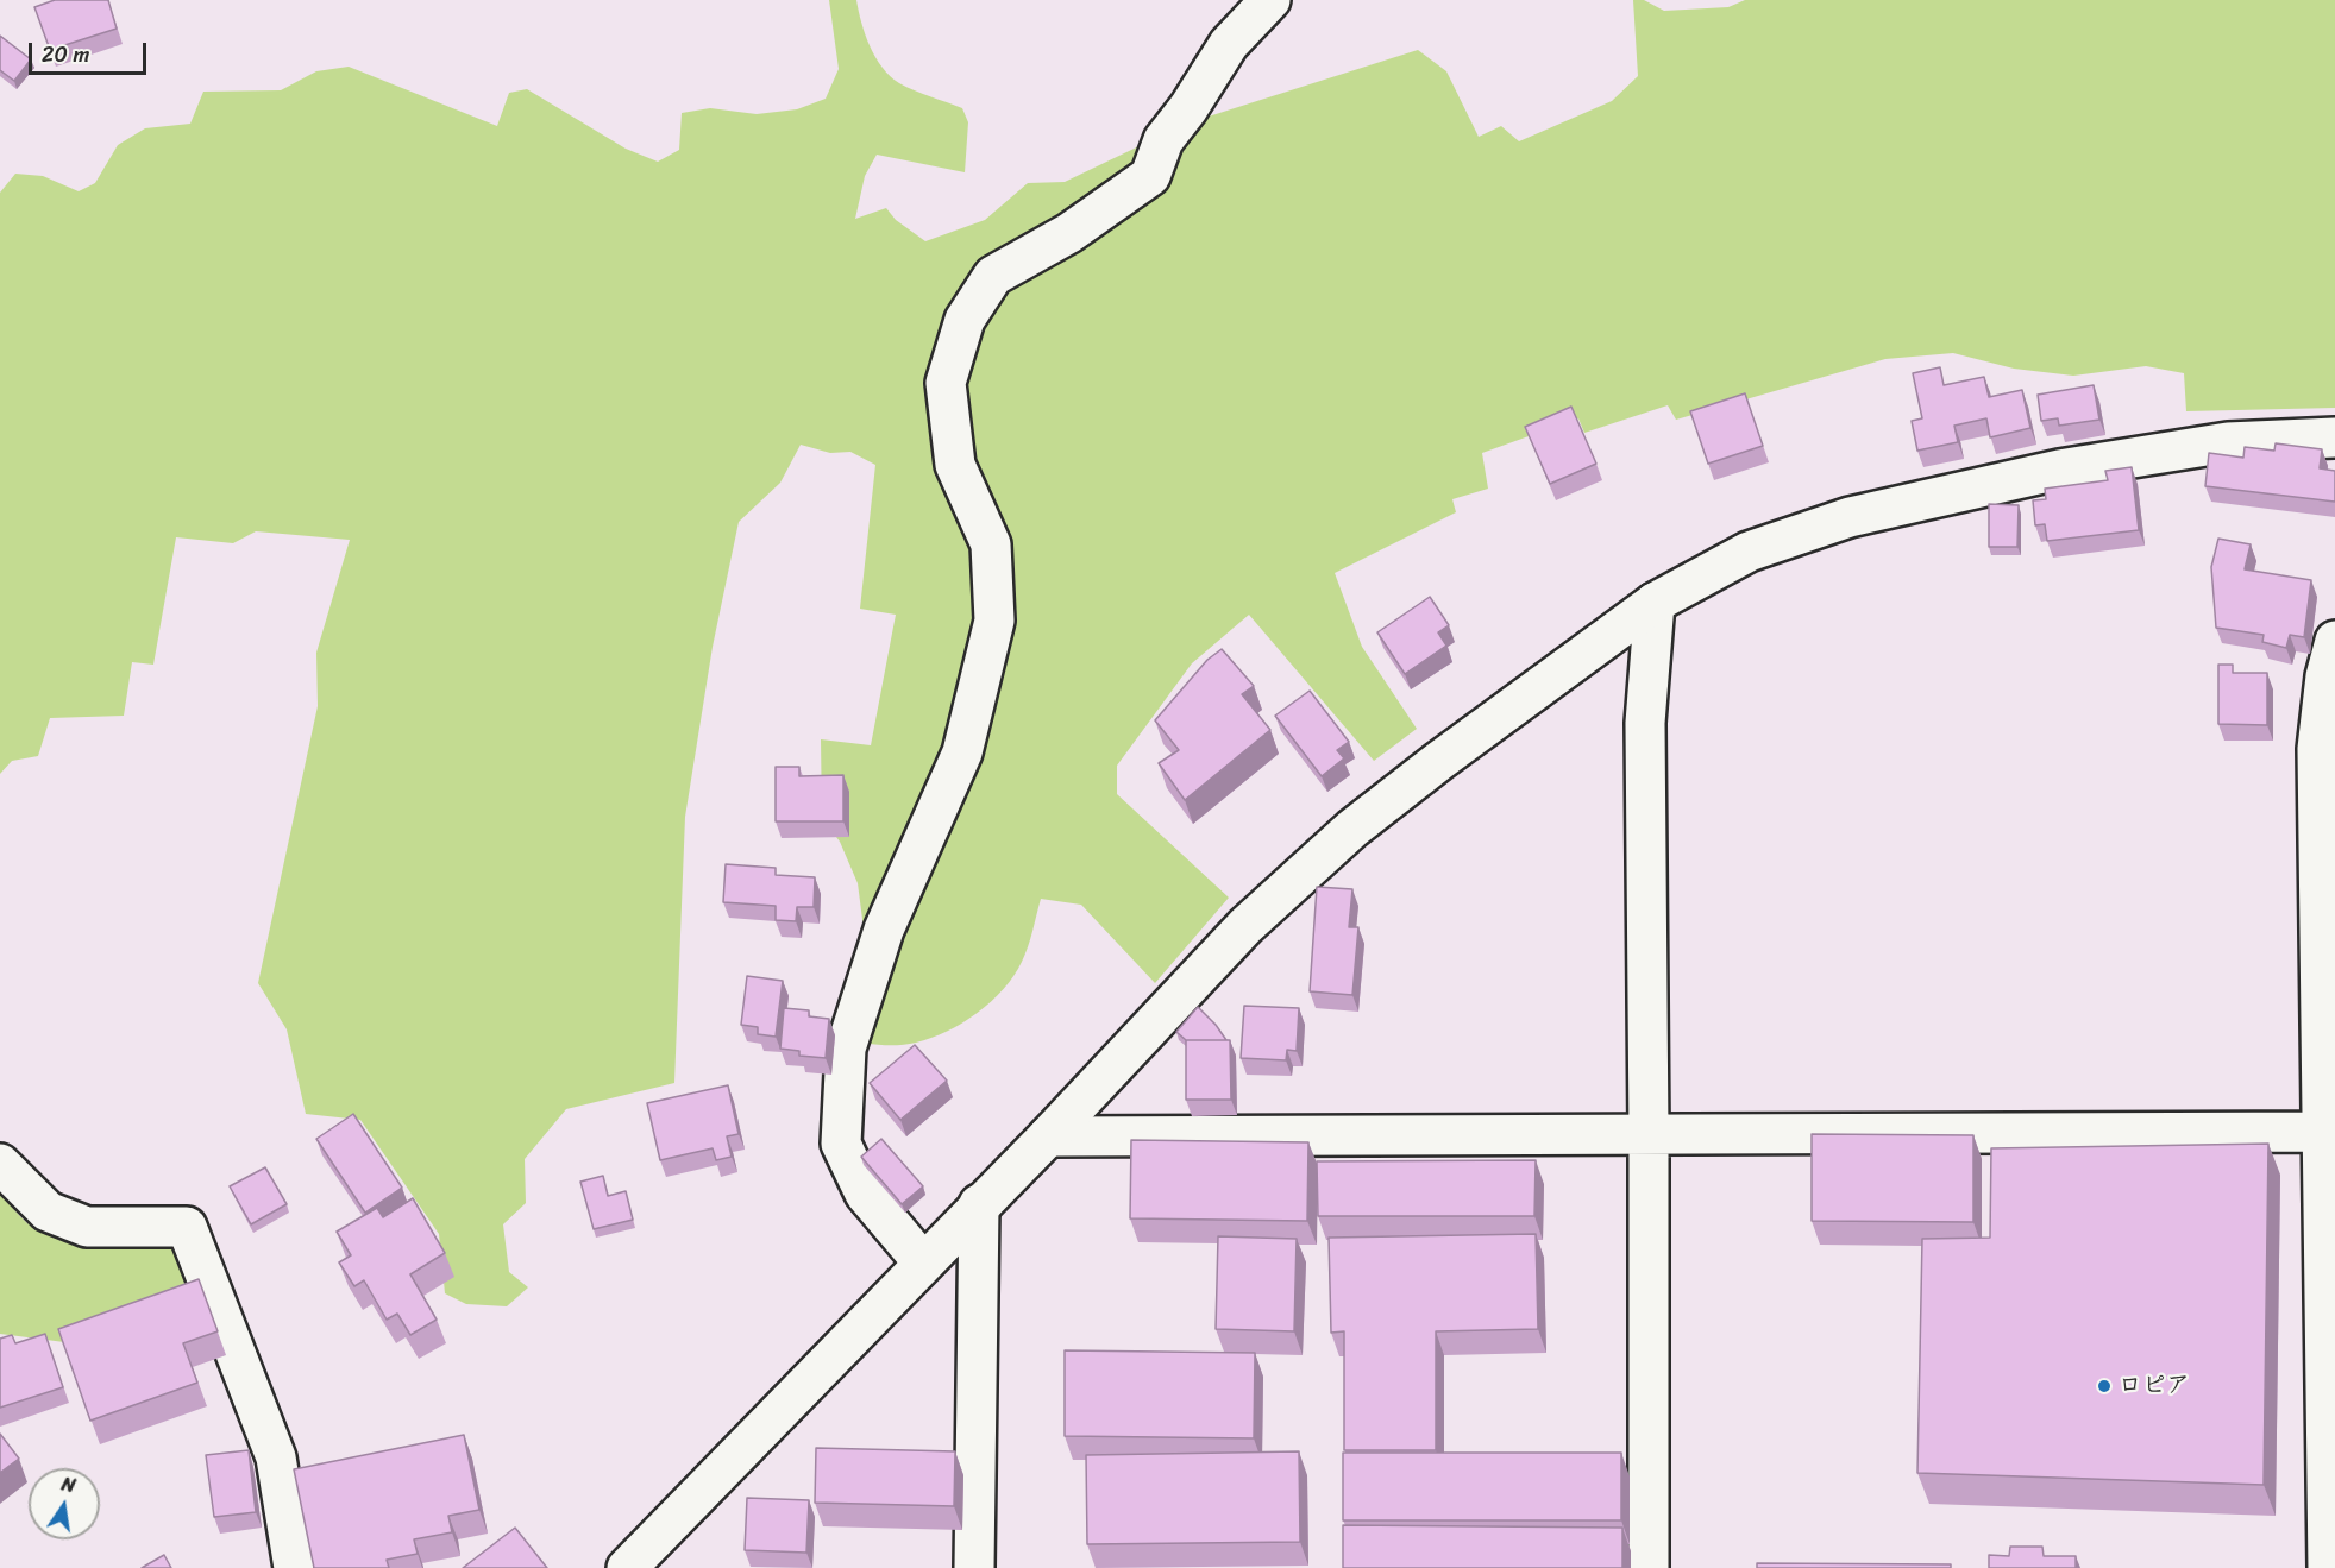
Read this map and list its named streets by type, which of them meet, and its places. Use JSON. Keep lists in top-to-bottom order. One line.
{"places":["ロピア"],"scale_bar":"20 m","north":"top"}
